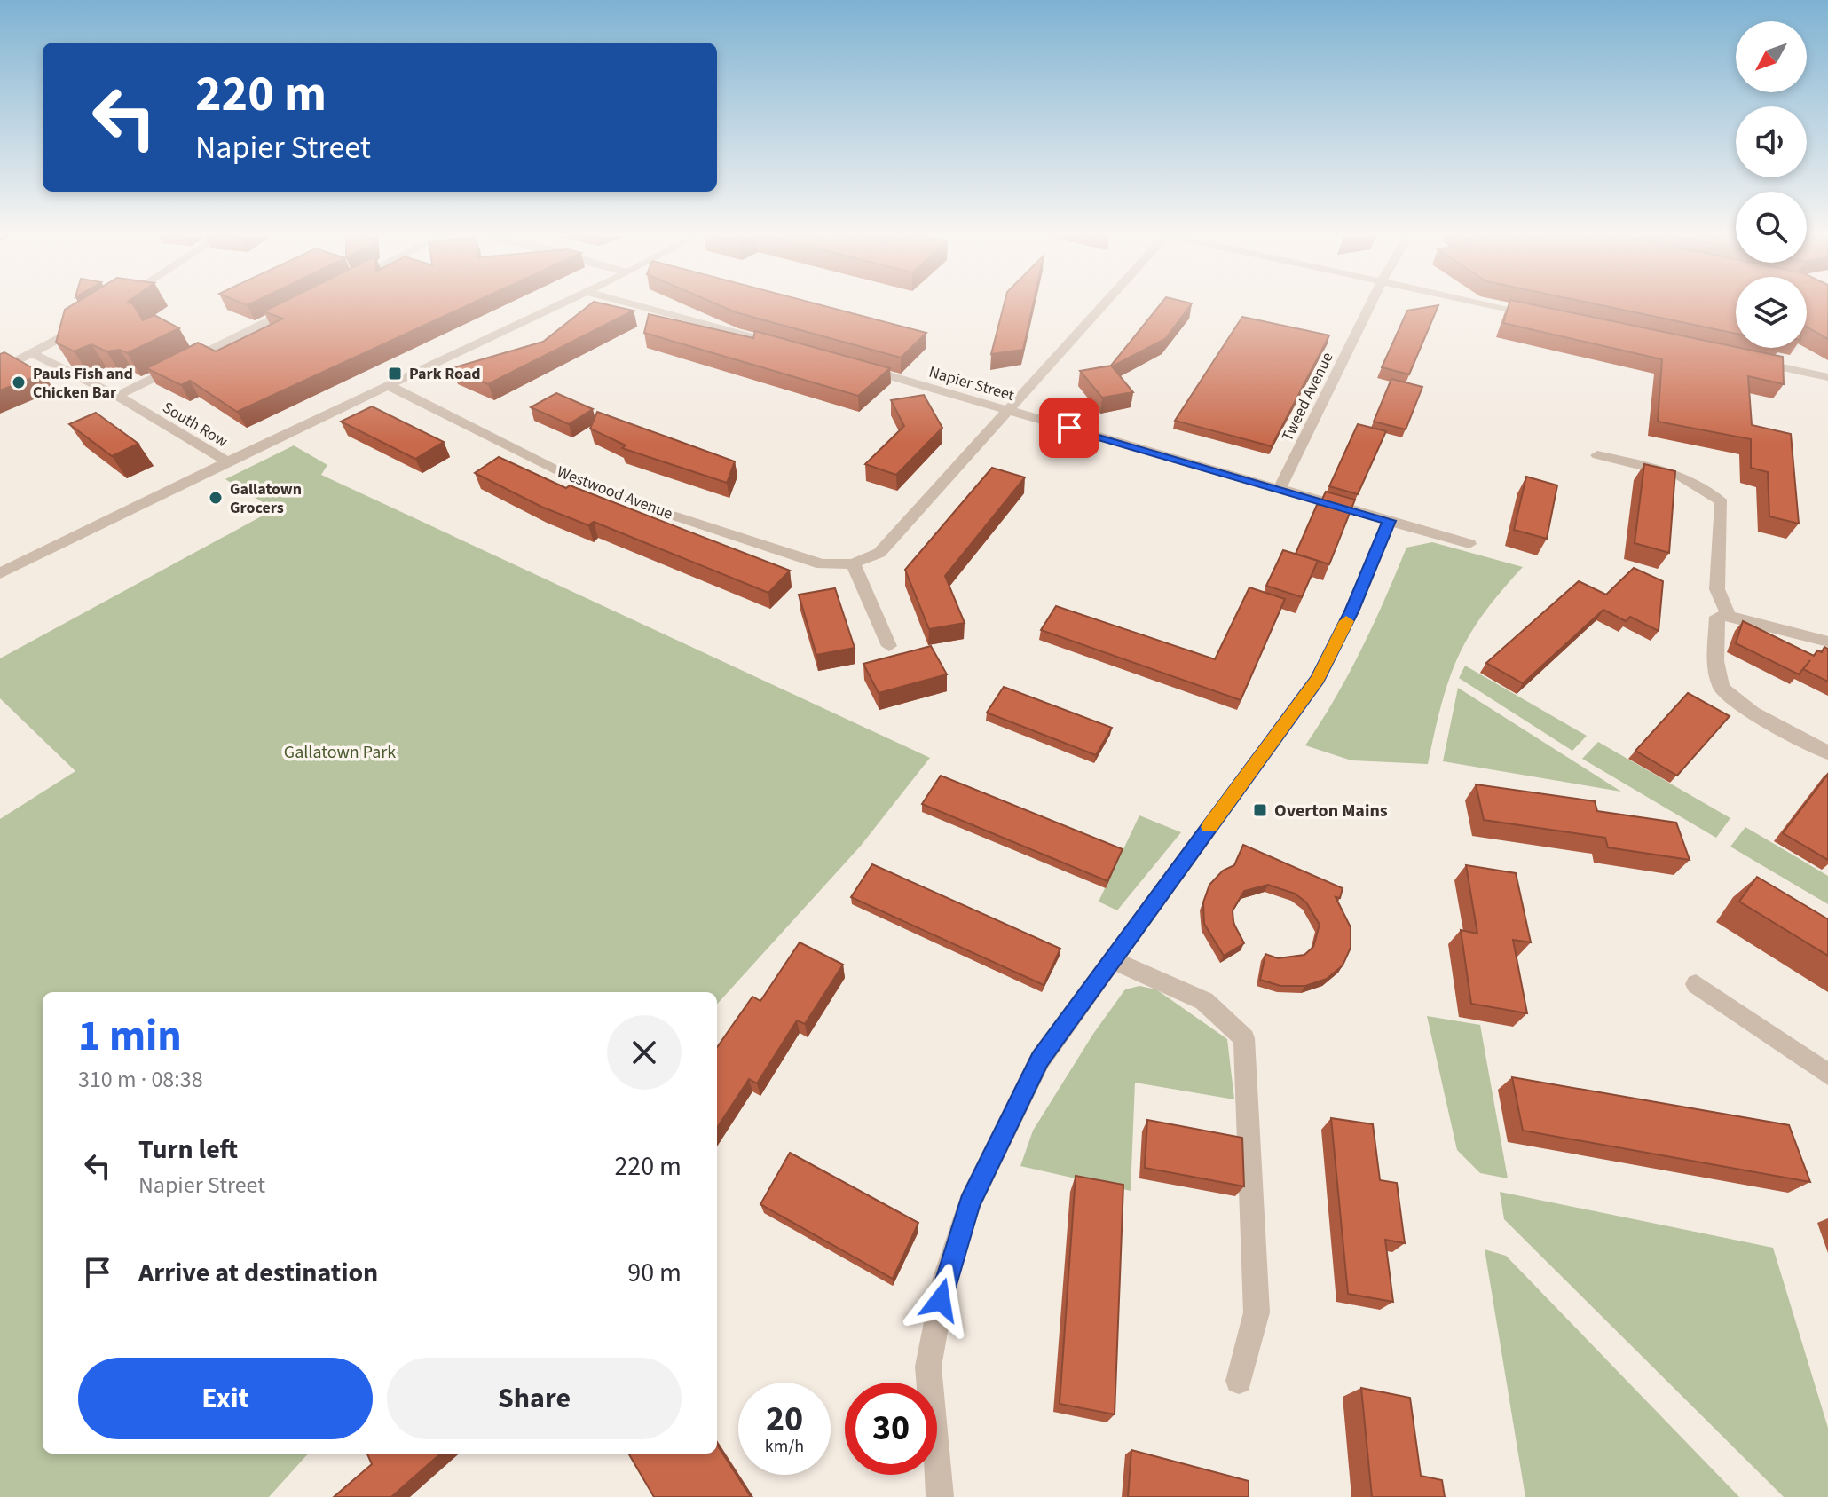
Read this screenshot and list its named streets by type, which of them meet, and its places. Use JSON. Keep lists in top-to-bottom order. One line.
{"streets":{"street":["Napier Street","Tweed Avenue","South Row","Westwood Avenue"]},"crossings":[["Napier Street","Tweed Avenue"],["Napier Street","Westwood Avenue"]],"parks":["Gallatown Park"],"places":{"transit":["Park Road","Overton Mains"],"other":["Pauls Fish and Chicken Bar","Gallatown Grocers"]},"north":"bottom left","page":{"turn":["220 m","Napier Street"],"heading":["1 min","310 m · 08:38"],"list":[{"name":"Turn left","note":"Napier Street","value":"220 m"},{"name":"Arrive at destination","value":"90 m"}],"buttons":["Exit","Share"],"speed":"20 km/h","limit":"30"}}
